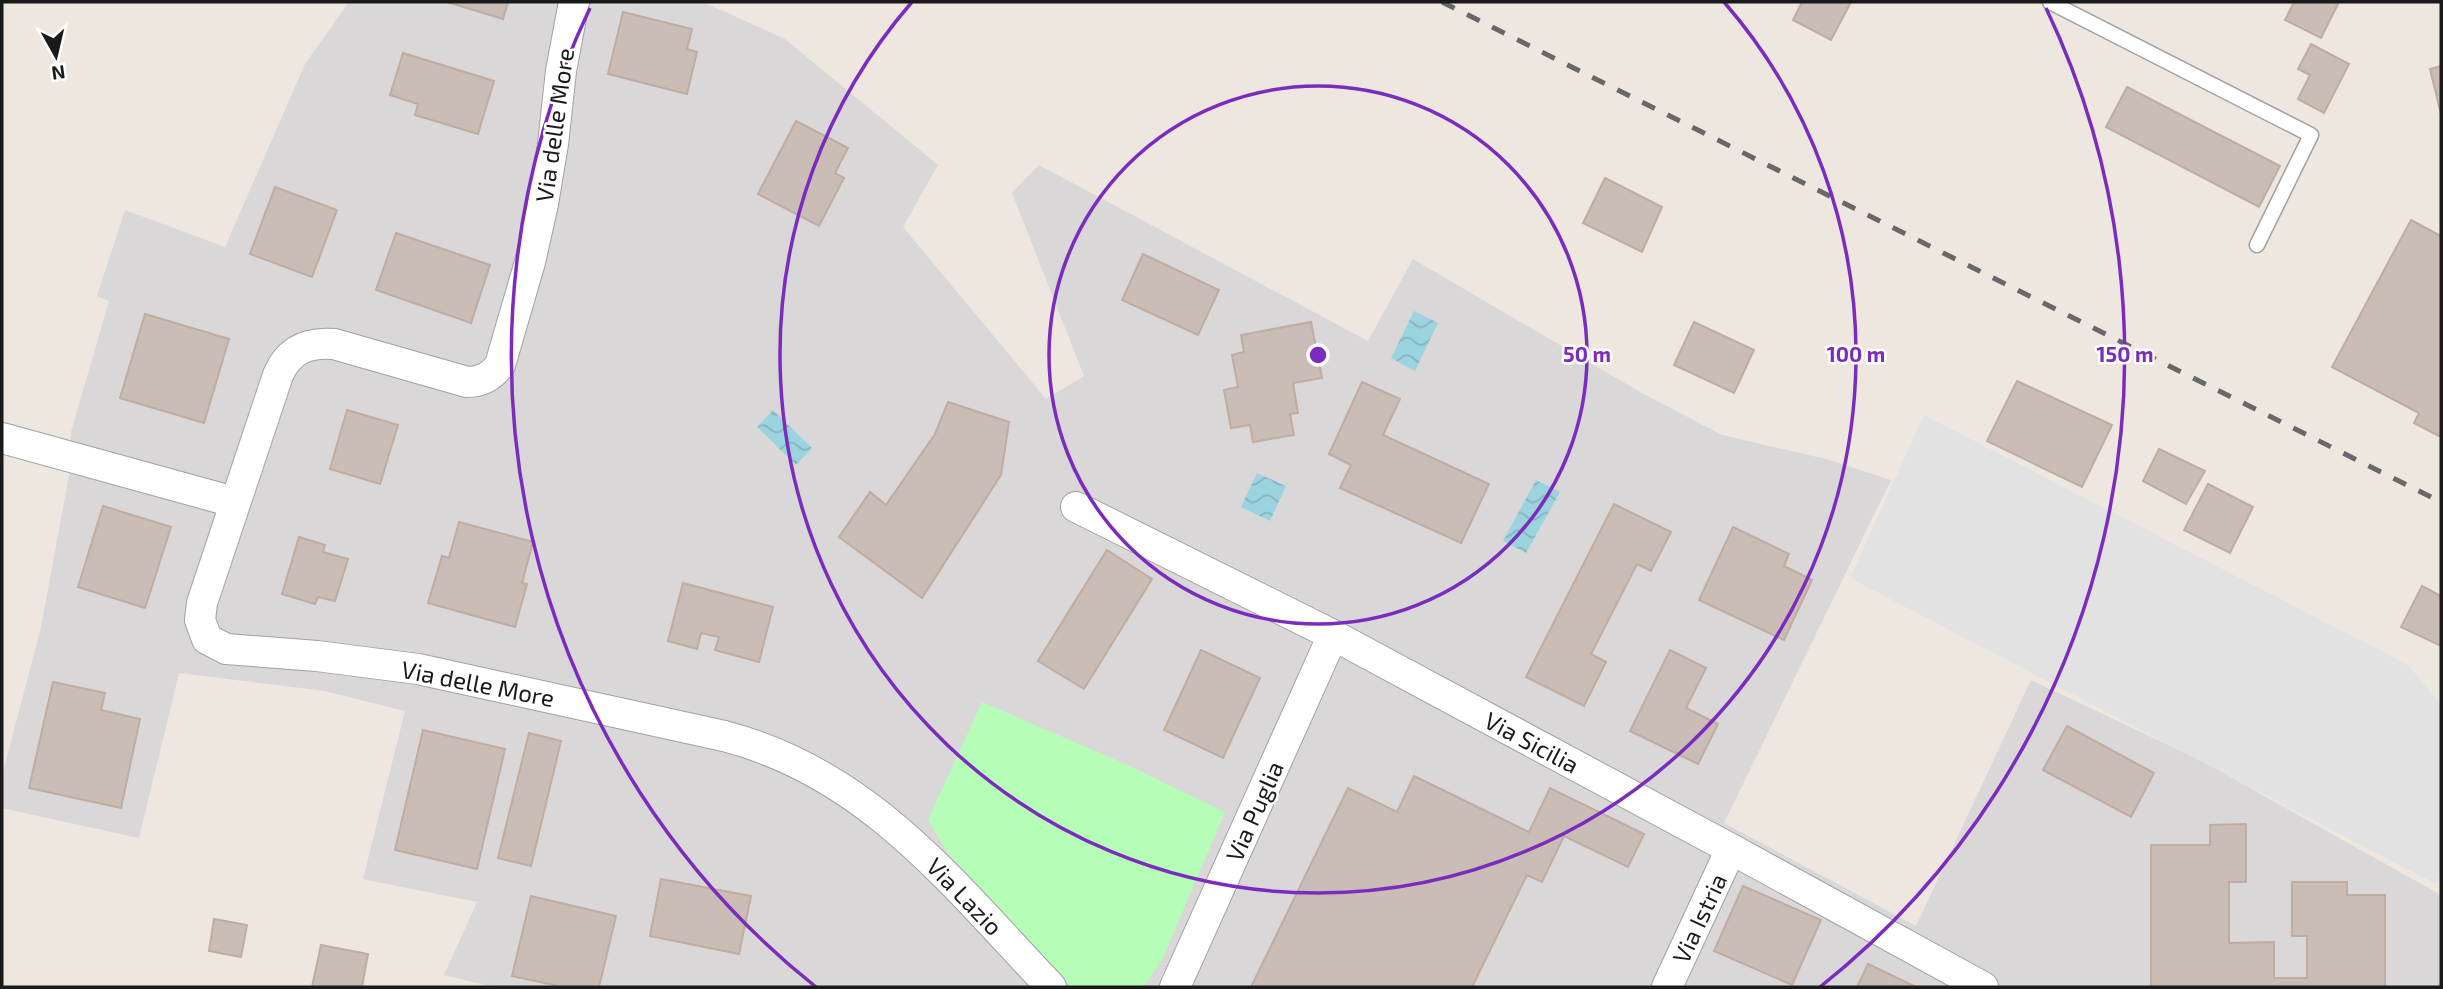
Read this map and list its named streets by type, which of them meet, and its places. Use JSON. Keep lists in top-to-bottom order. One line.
{"streets":{"street":["Via delle More","Via Sicilia","Via Puglia","Via Lazio","Via Istria"]},"crossings":[["Via delle More","Via Lazio"],["Via Sicilia","Via Puglia"],["Via Sicilia","Via Istria"]],"north":"bottom","rings":["50 m","100 m","150 m"]}
